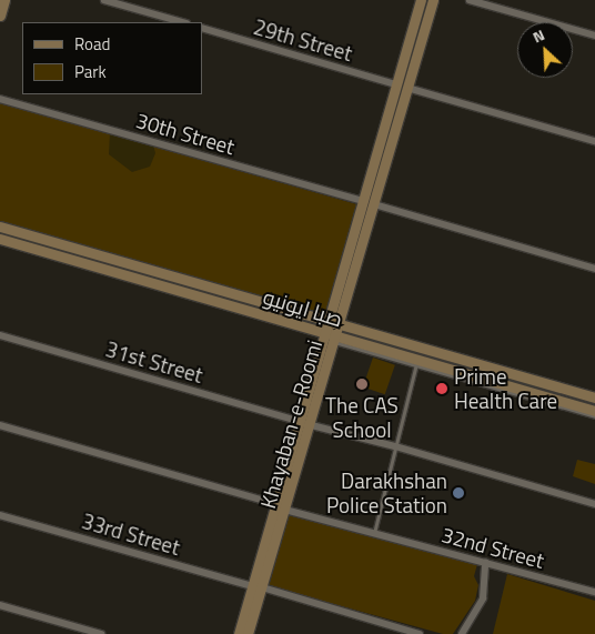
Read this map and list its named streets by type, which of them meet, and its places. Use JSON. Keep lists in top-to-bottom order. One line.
{"streets":{"main road":["صبا ایونیو","Khayaban-e-Roomi"],"street":["29th Street","30th Street","31st Street","33rd Street","32nd Street"]},"crossings":[["29th Street","Khayaban-e-Roomi"],["30th Street","Khayaban-e-Roomi"],["صبا ایونیو","Khayaban-e-Roomi"],["31st Street","Khayaban-e-Roomi"],["Khayaban-e-Roomi","33rd Street"],["Khayaban-e-Roomi","32nd Street"]],"places":["The CAS School","Prime Health Care","Darakhshan Police Station"],"legend":["Road","Park"],"north":"top left"}
